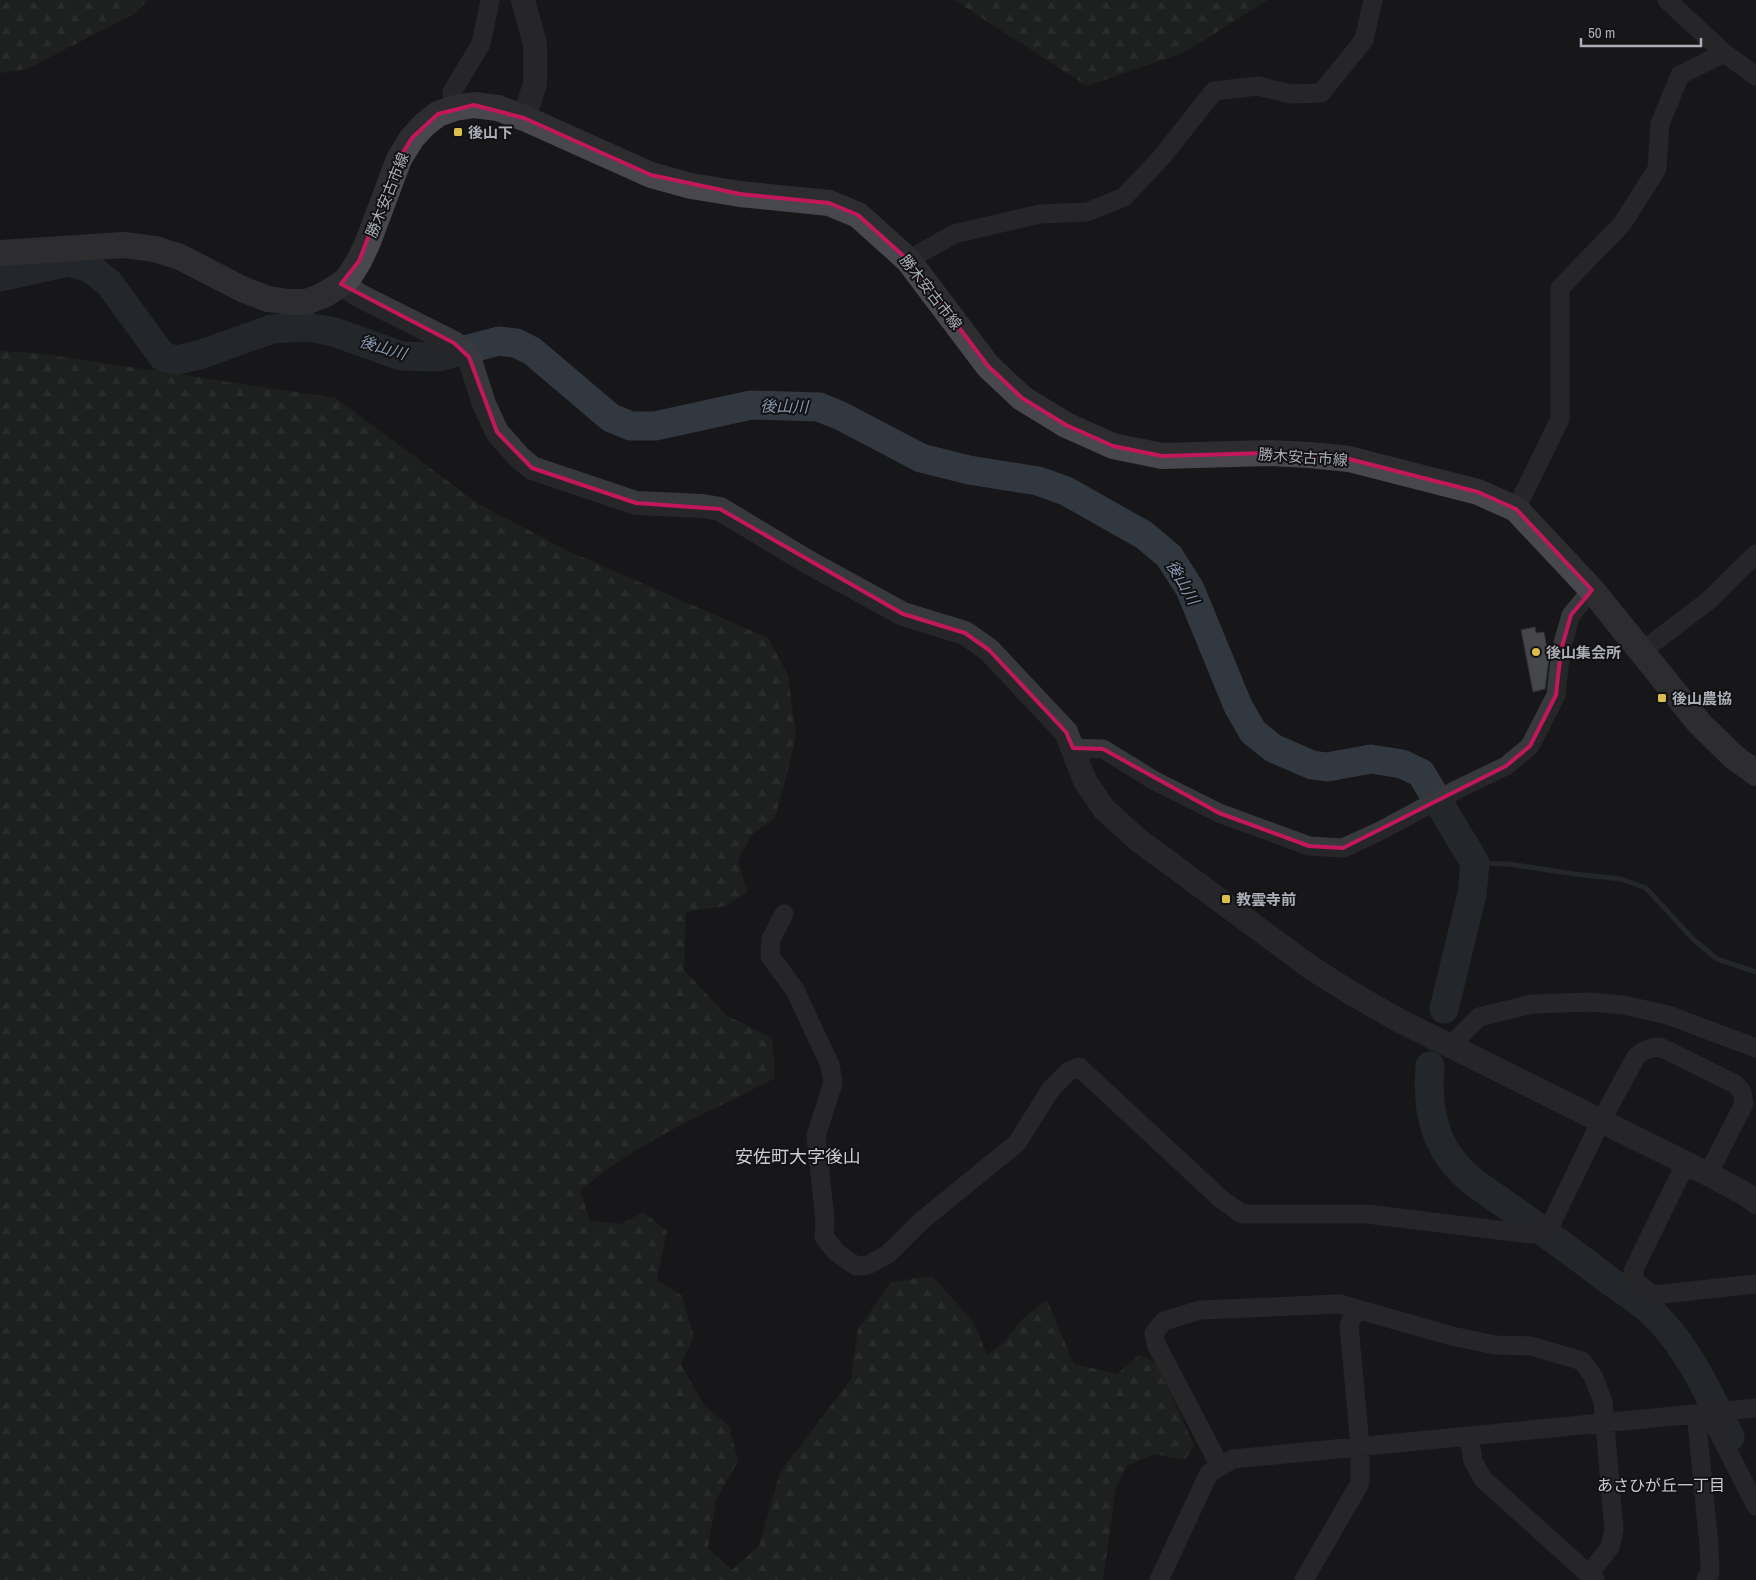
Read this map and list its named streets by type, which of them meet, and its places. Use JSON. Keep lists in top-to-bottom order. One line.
{"streets":{"main road":["勝木安古市線"]},"districts":["安佐町大字後山","あさひが丘一丁目"],"water":["後山川"],"places":{"transit":["後山下","後山農協","教雲寺前"],"other":["後山集会所"]},"scale_bar":"50 m"}
